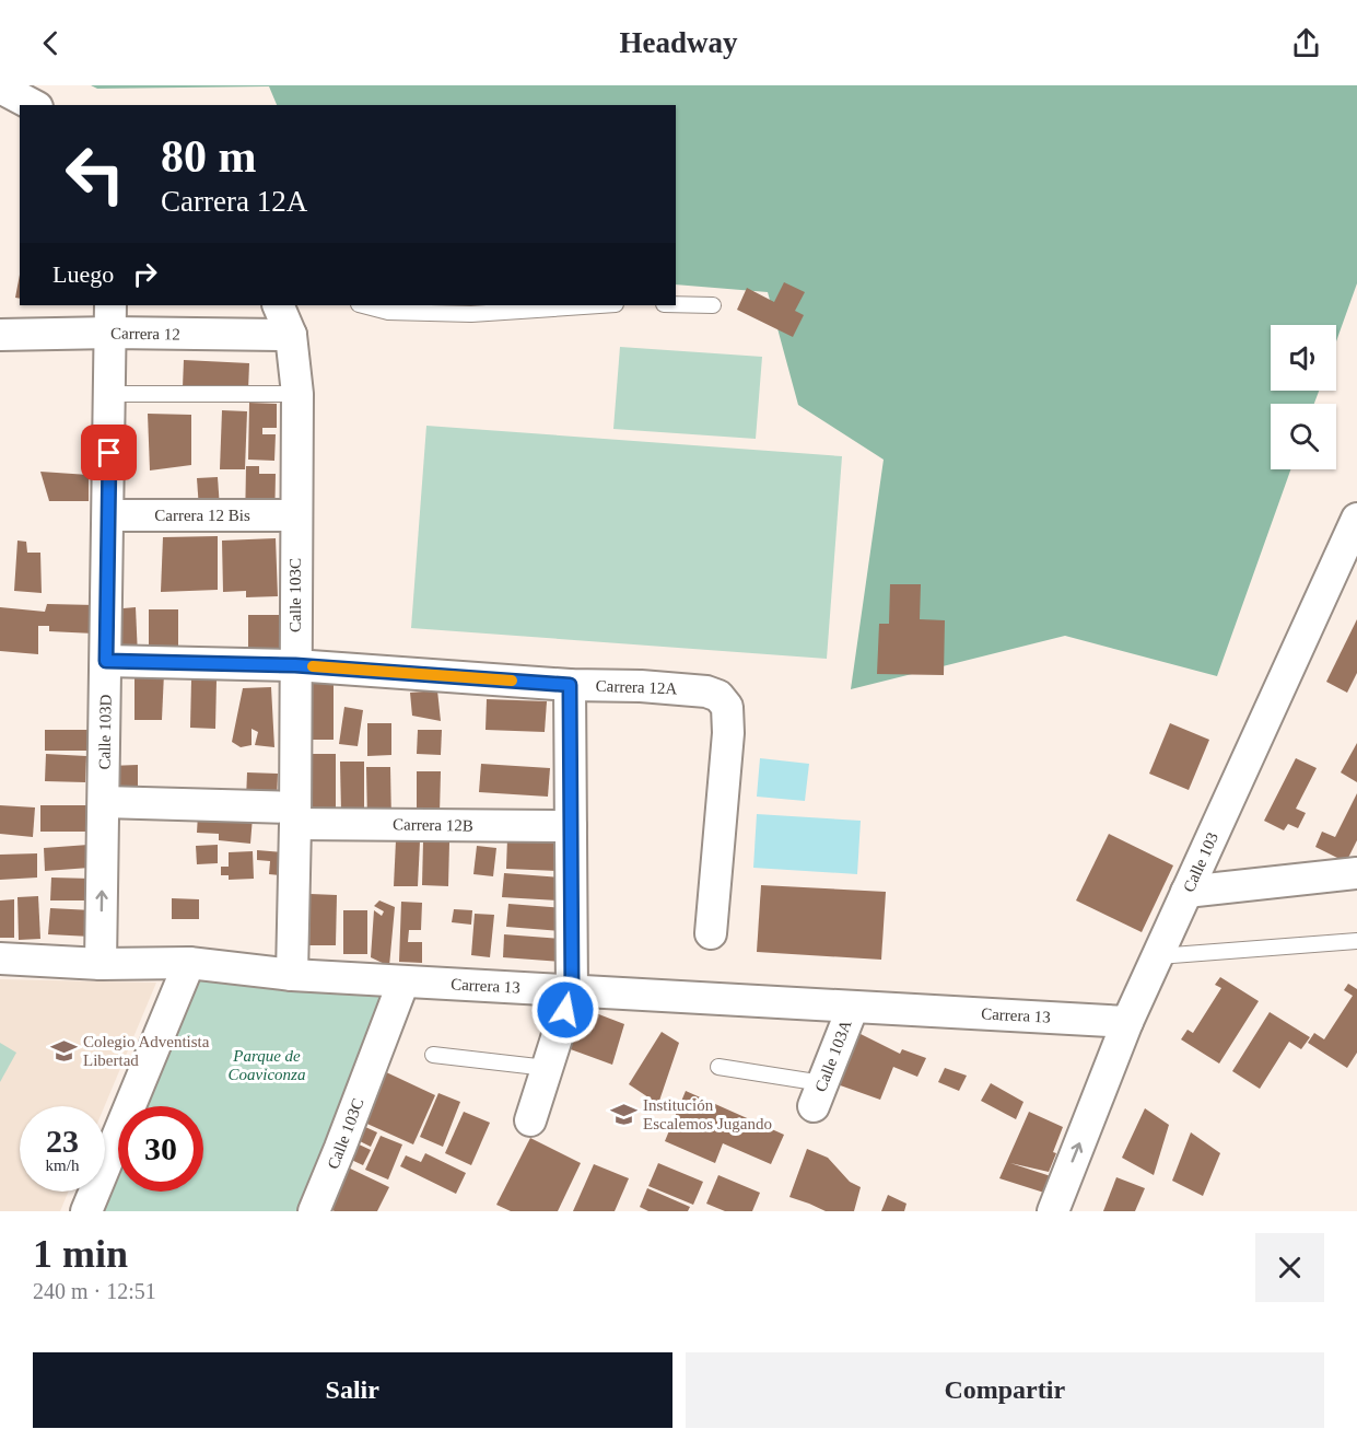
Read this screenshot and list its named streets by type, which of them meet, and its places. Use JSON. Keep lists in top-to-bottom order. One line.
{"streets":{"street":["Carrera 12","Carrera 12 Bis","Calle 103C","Carrera 12A","Calle 103D","Carrera 12B","Calle 103","Carrera 13","Calle 103A"]},"crossings":[["Carrera 12","Calle 103C"],["Carrera 12","Calle 103D"],["Carrera 12 Bis","Calle 103C"],["Carrera 12 Bis","Calle 103D"],["Calle 103C","Carrera 12A"],["Calle 103C","Carrera 12B"],["Calle 103C","Carrera 13"],["Carrera 12A","Calle 103D"],["Calle 103D","Carrera 12B"],["Calle 103D","Carrera 13"],["Calle 103","Carrera 13"],["Carrera 13","Calle 103A"]],"parks":["Parque de Coaviconza"],"places":{"school or university":["Colegio Adventista Libertad","Institución Escalemos Jugando"]},"page":{"header":"Headway","turn":["80 m","Carrera 12A"],"then":"Luego","speed":"23 km/h","limit":"30","heading":["1 min","240 m · 12:51"],"buttons":["Salir","Compartir"]}}
